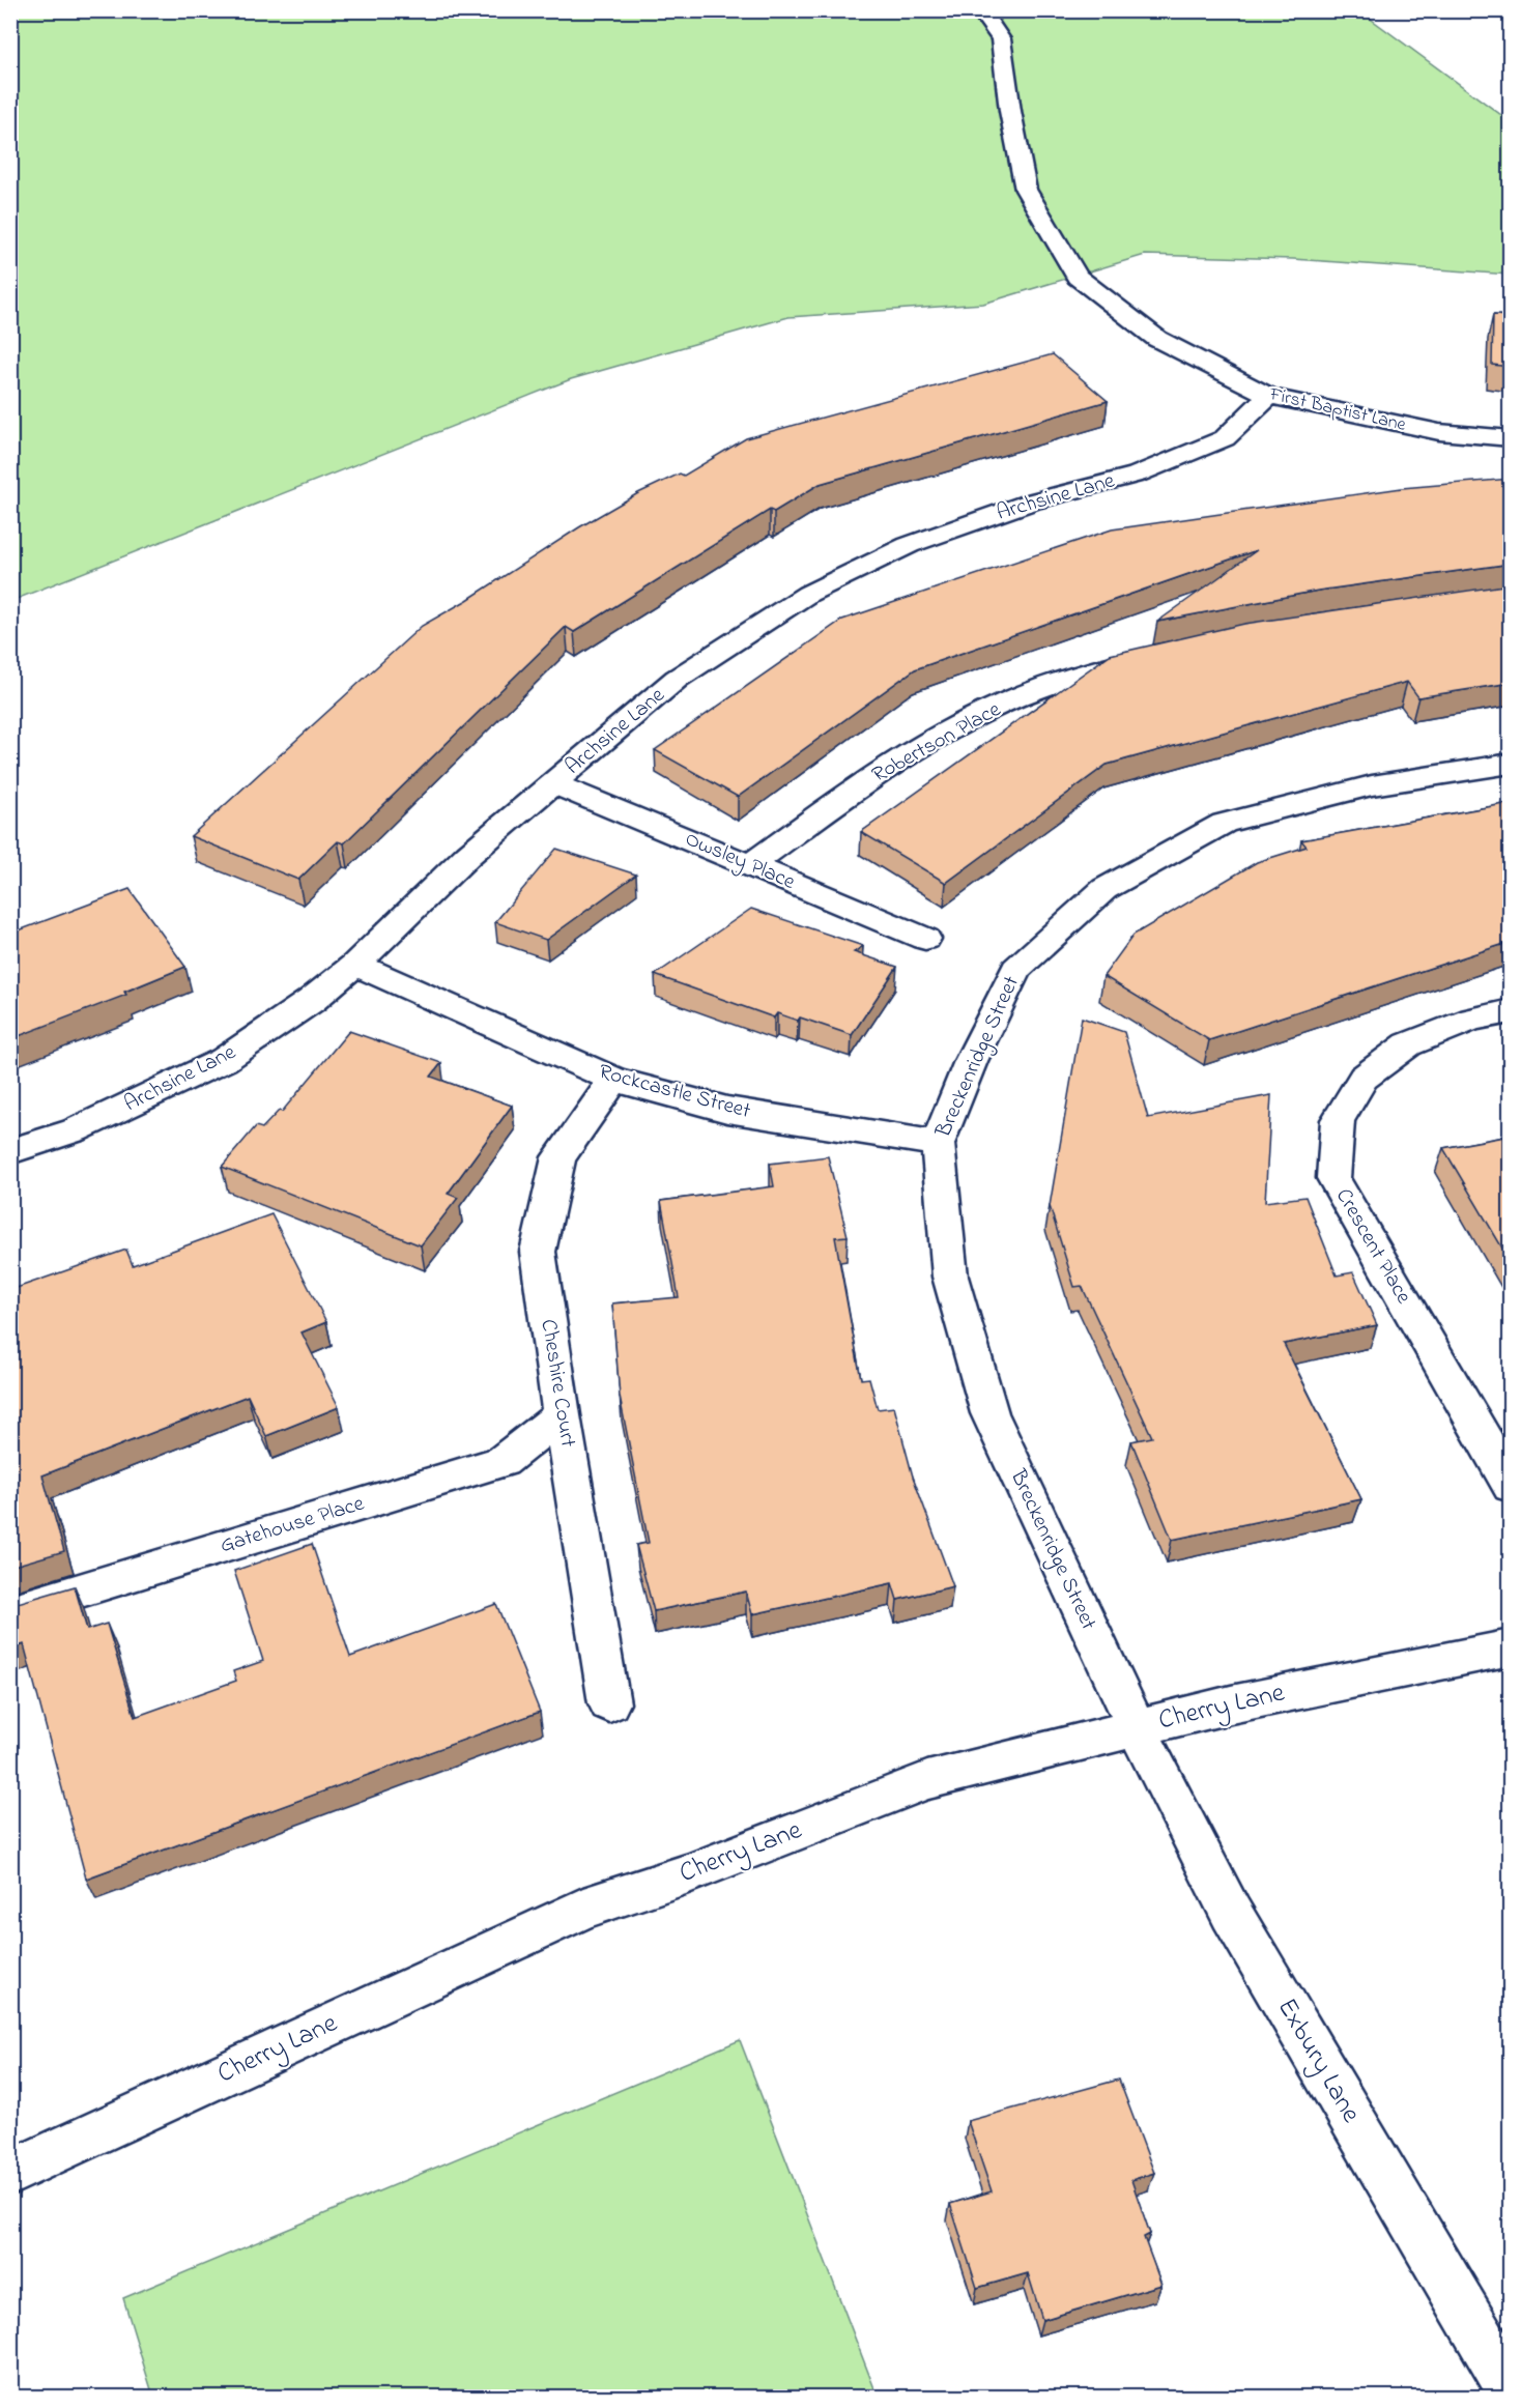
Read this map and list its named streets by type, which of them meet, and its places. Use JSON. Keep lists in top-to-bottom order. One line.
{"streets":{"street":["First Baptist Lane","Archsine Lane","Robertson Place","Owsley Place","Breckenridge Street","Rockcastle Street","Crescent Place","Cheshire Court","Gatehouse Place","Cherry Lane","Exbury Lane"]},"crossings":[["First Baptist Lane","Archsine Lane"],["Archsine Lane","Owsley Place"],["Archsine Lane","Rockcastle Street"],["Robertson Place","Owsley Place"],["Breckenridge Street","Rockcastle Street"],["Breckenridge Street","Cherry Lane"],["Breckenridge Street","Exbury Lane"],["Rockcastle Street","Cheshire Court"],["Cheshire Court","Gatehouse Place"],["Cherry Lane","Exbury Lane"]]}
